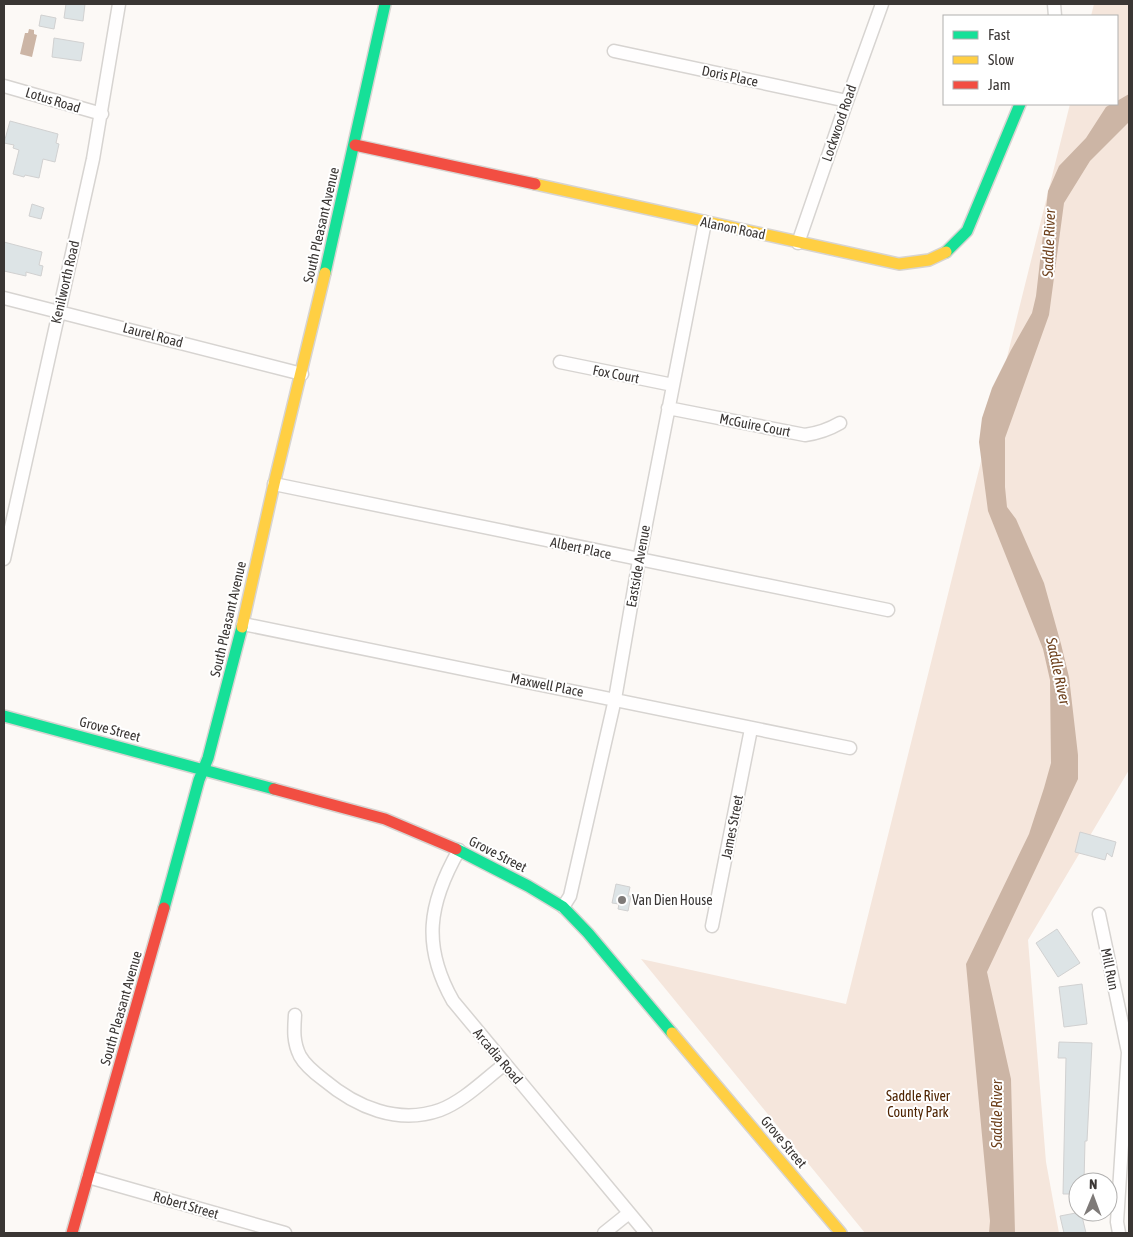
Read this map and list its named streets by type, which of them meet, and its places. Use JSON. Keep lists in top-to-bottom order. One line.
{"streets":{"street":["Doris Place","Lotus Road","Lockwood Road","South Pleasant Avenue","Alanon Road","Kenilworth Road","Laurel Road","Fox Court","McGuire Court","Albert Place","Eastside Avenue","Maxwell Place","Grove Street","James Street","Mill Run","Arcadia Road","Robert Street"]},"crossings":[["Doris Place","Lockwood Road"],["Lotus Road","Kenilworth Road"],["Lockwood Road","Alanon Road"],["South Pleasant Avenue","Alanon Road"],["South Pleasant Avenue","Laurel Road"],["South Pleasant Avenue","Albert Place"],["South Pleasant Avenue","Maxwell Place"],["South Pleasant Avenue","Grove Street"],["South Pleasant Avenue","Robert Street"],["Alanon Road","Eastside Avenue"],["Kenilworth Road","Laurel Road"],["Fox Court","Eastside Avenue"],["McGuire Court","Eastside Avenue"],["Albert Place","Eastside Avenue"],["Eastside Avenue","Maxwell Place"],["Eastside Avenue","Grove Street"],["Maxwell Place","James Street"],["Grove Street","Arcadia Road"]],"water":["Saddle River"],"parks":["Saddle River County Park"],"places":["Van Dien House"],"legend":["Fast","Slow","Jam"],"north":"top"}
